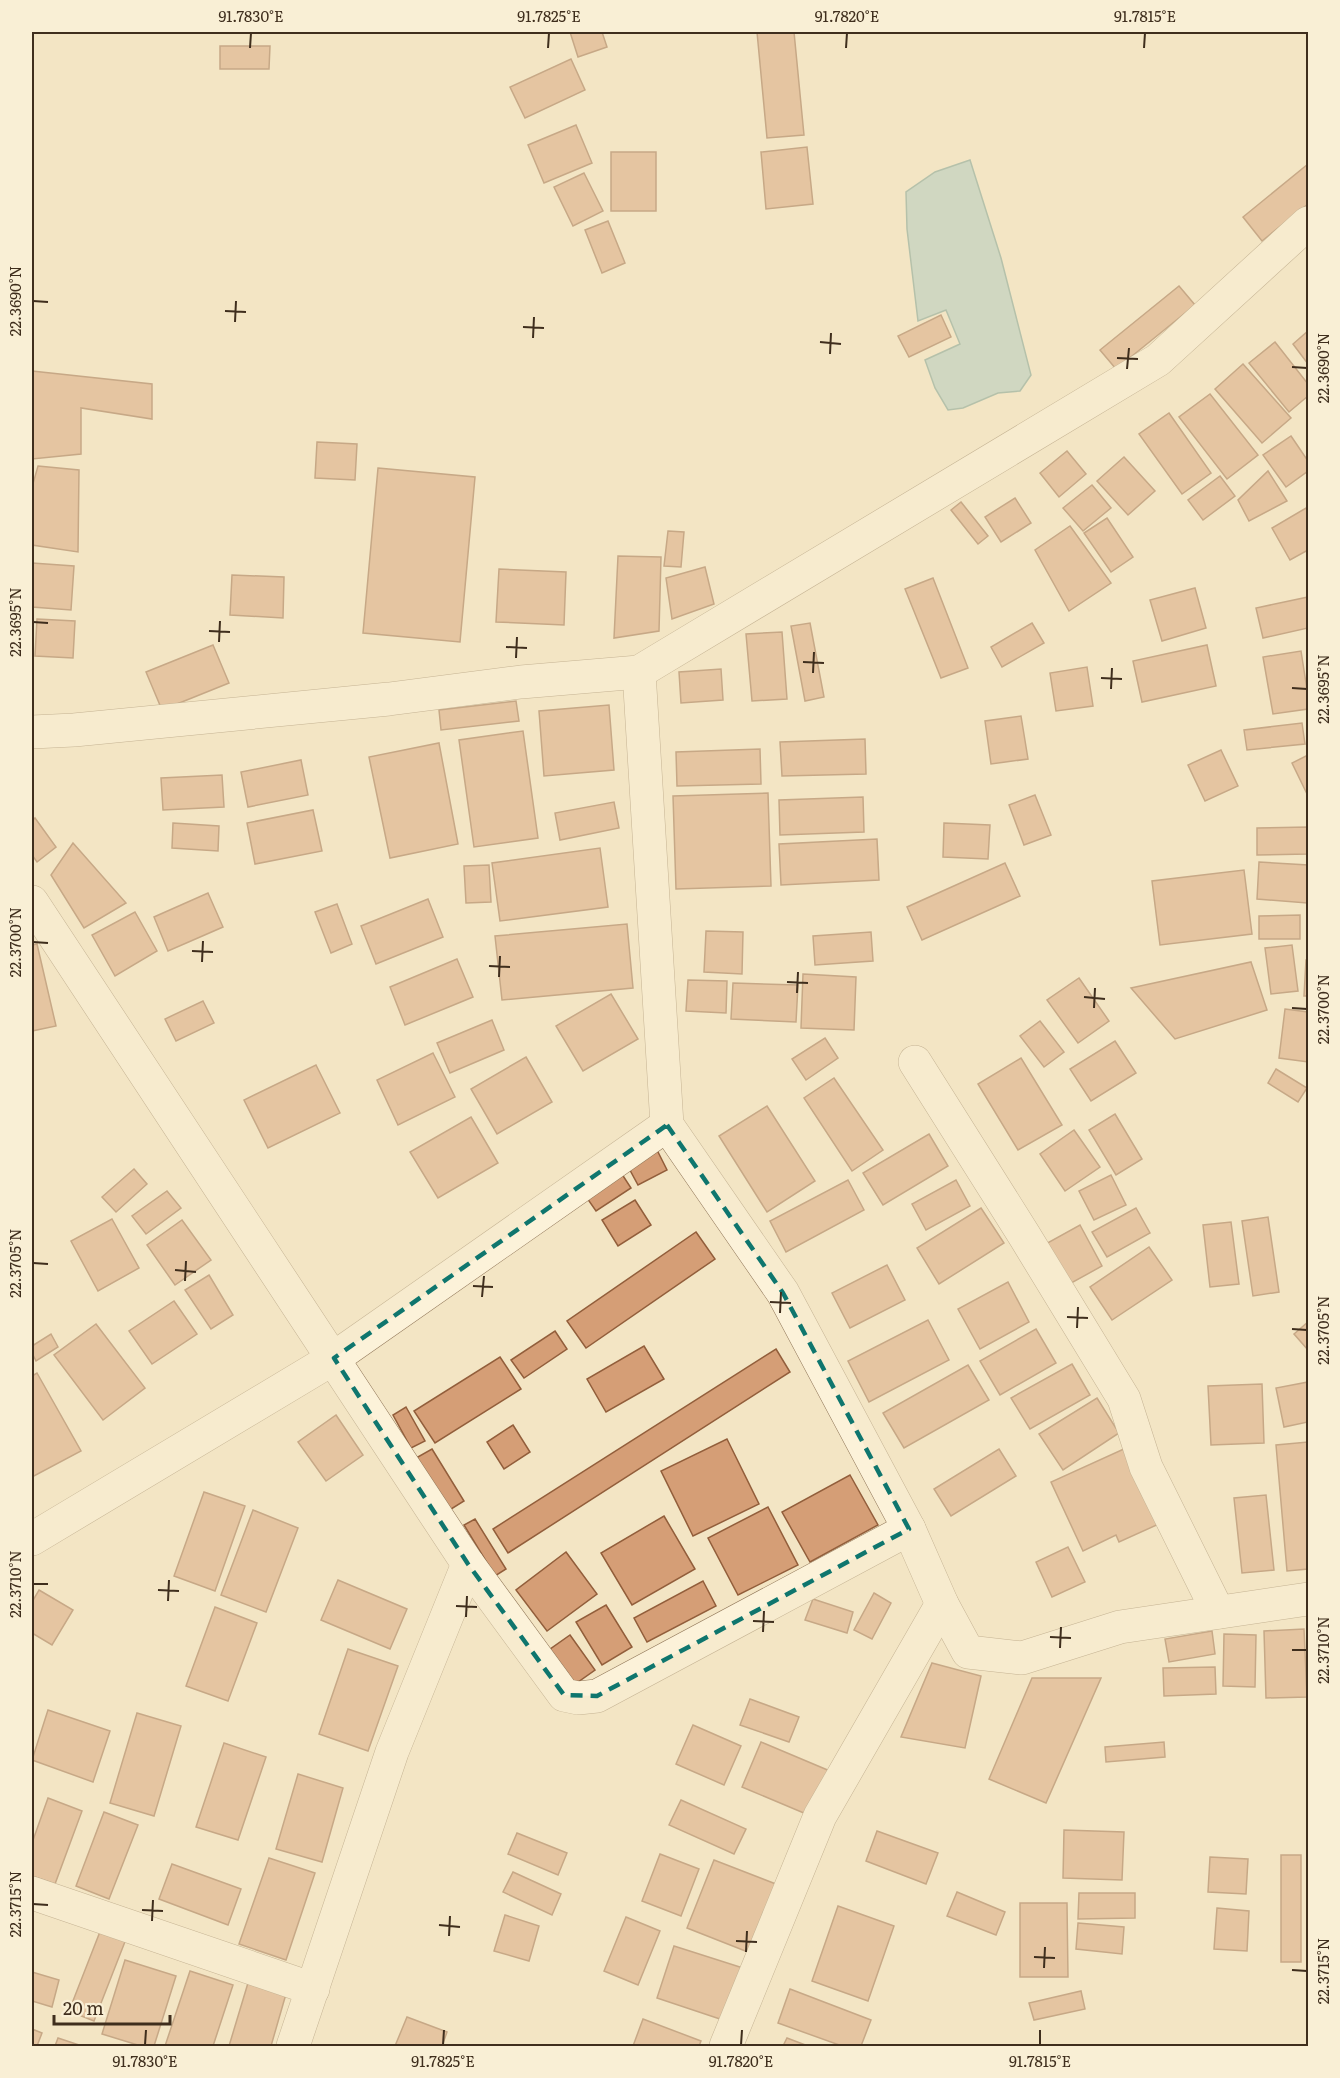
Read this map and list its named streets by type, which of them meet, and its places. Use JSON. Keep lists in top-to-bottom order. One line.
{"scale_bar":"20 m","coordinates":["91.7830°E","91.7825°E","91.7820°E","91.7815°E","22.3690°N","22.3695°N","22.3700°N","22.3705°N","22.3710°N","22.3715°N"]}
